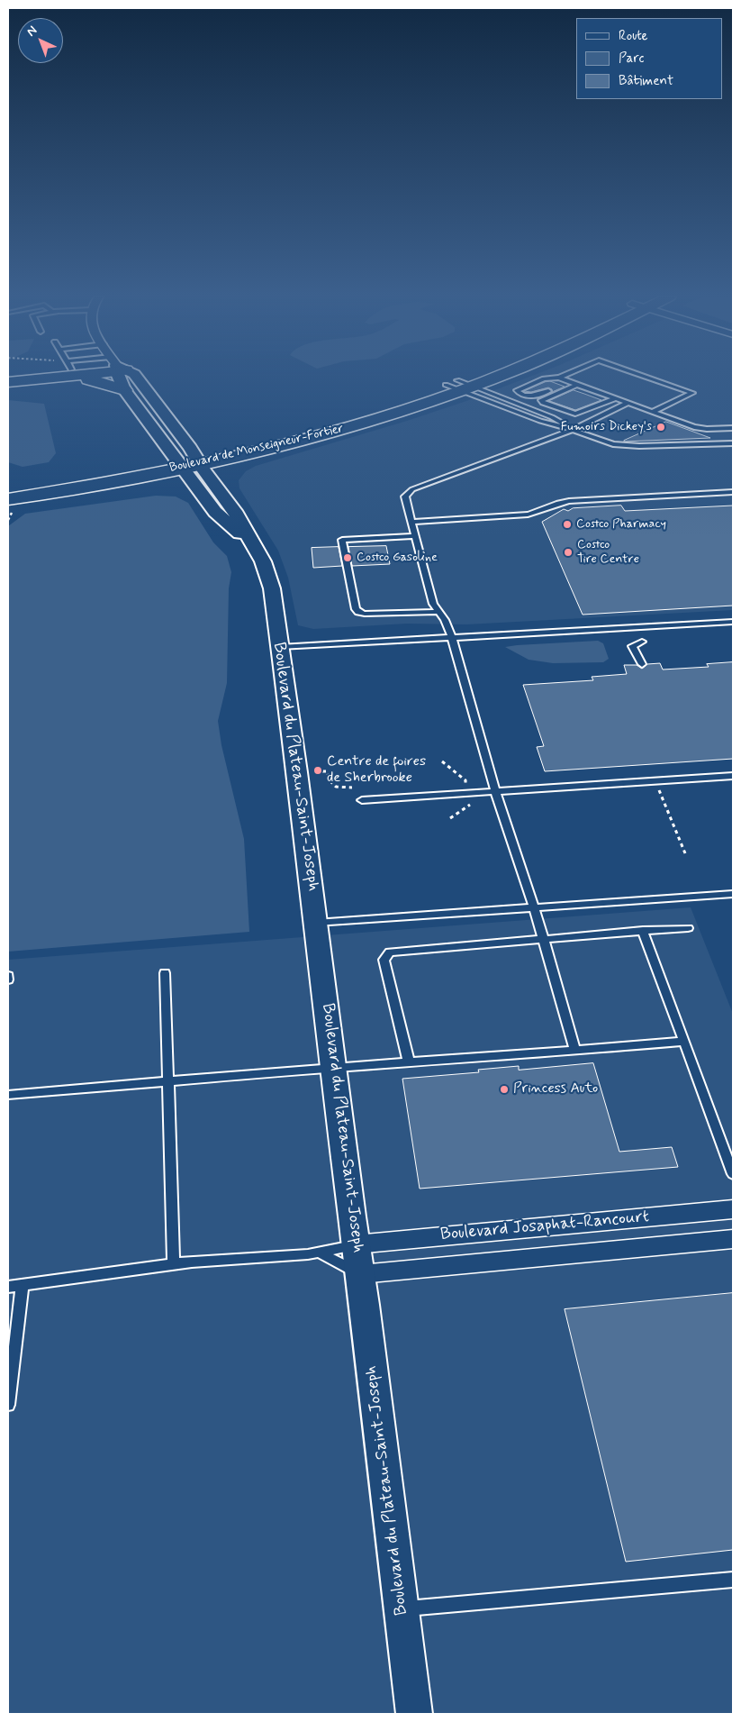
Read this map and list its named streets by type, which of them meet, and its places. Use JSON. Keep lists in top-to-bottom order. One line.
{"streets":{"main road":["Boulevard de Monseigneur-Fortier"],"street":["Boulevard du Plateau-Saint-Joseph","Boulevard Josaphat-Rancourt"]},"crossings":[["Boulevard de Monseigneur-Fortier","Boulevard du Plateau-Saint-Joseph"],["Boulevard du Plateau-Saint-Joseph","Boulevard Josaphat-Rancourt"]],"places":["Fumoirs Dickey's","Costco Pharmacy","Costco Tire Centre","Costco Gasoline","Centre de foires de Sherbrooke","Princess Auto"],"legend":["Route","Parc","Bâtiment"],"north":"top left"}
